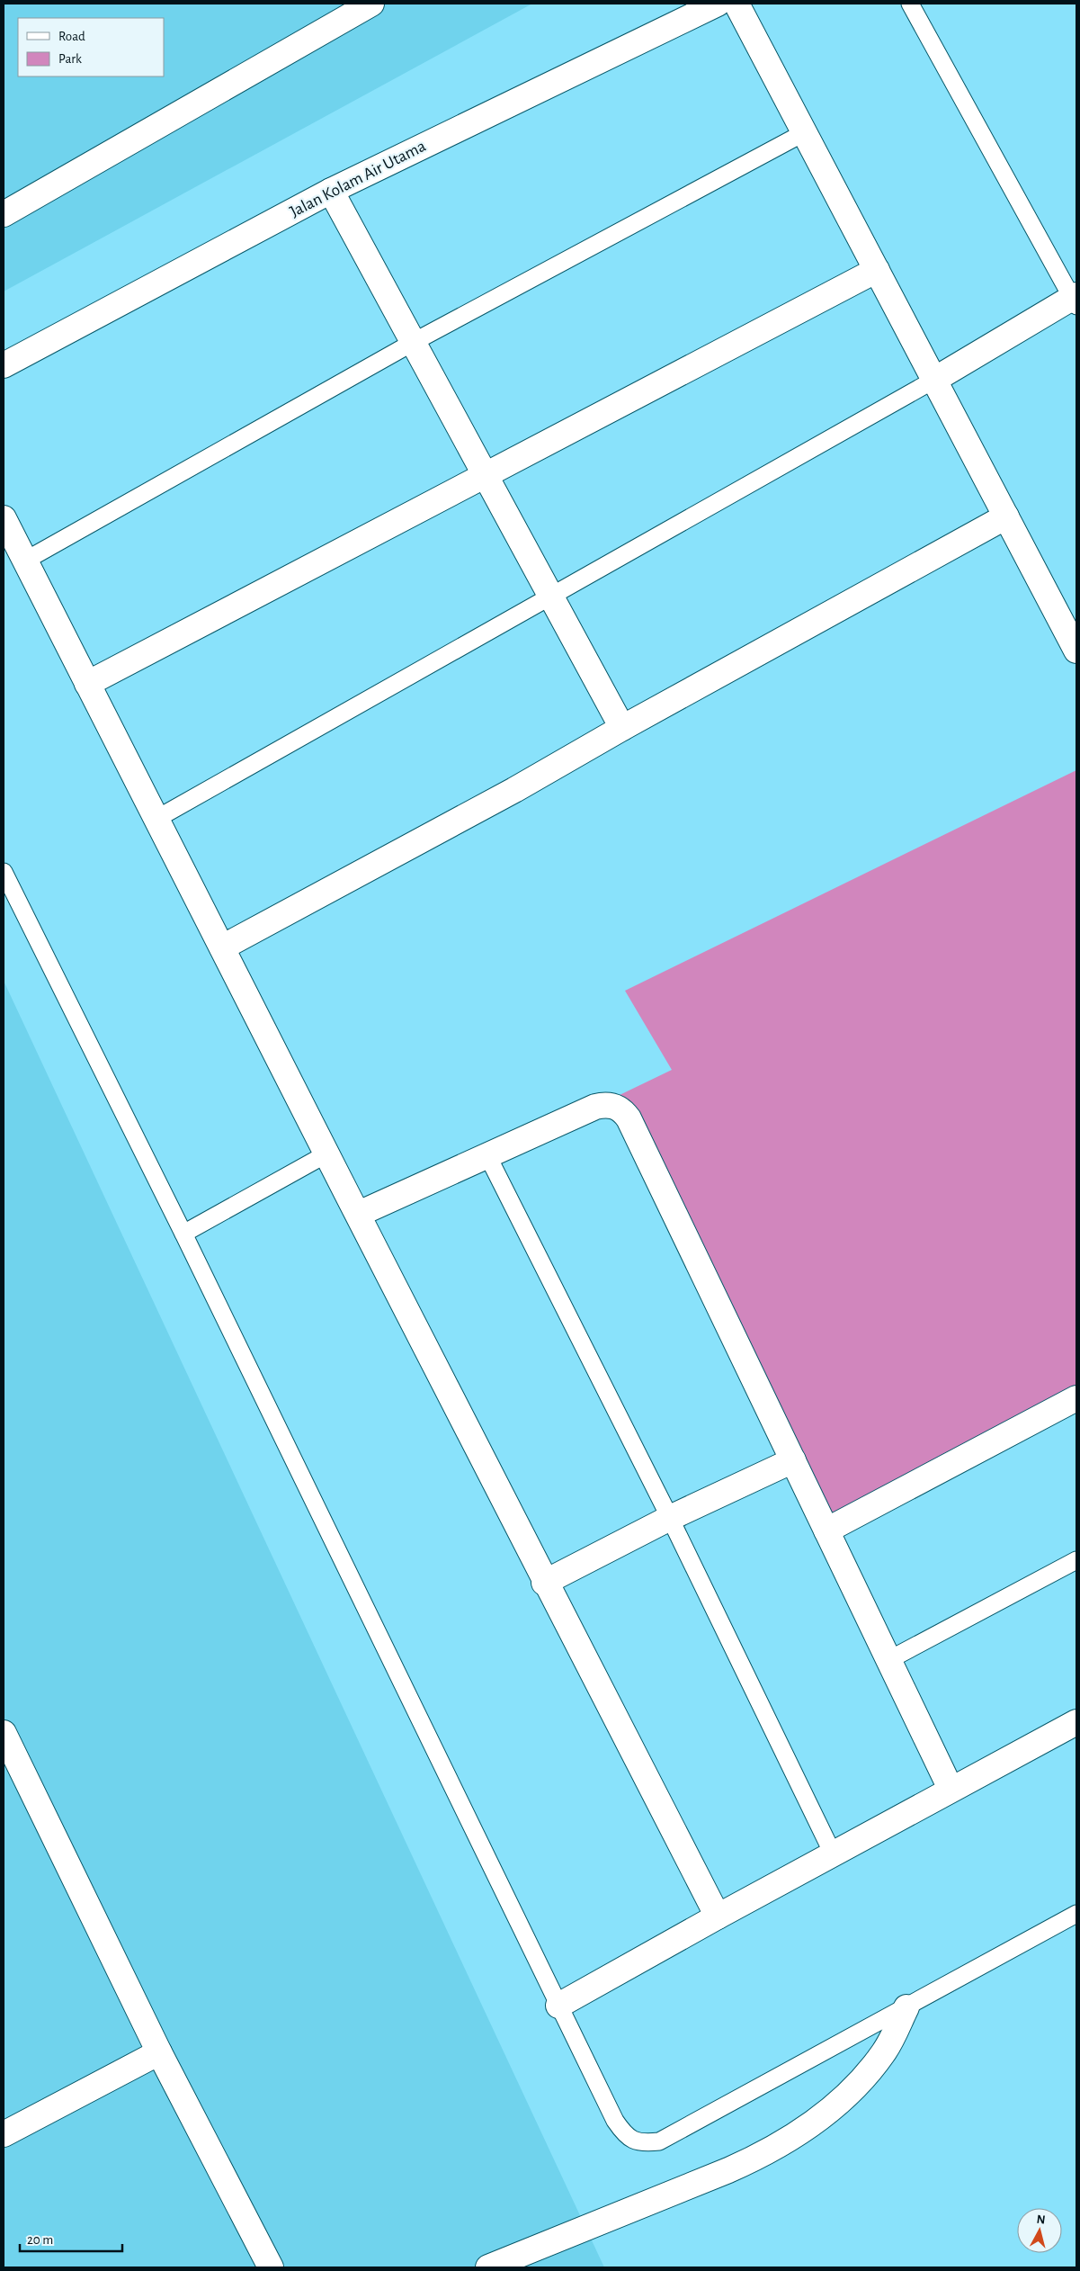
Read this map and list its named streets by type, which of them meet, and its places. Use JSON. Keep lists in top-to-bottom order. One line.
{"streets":{"street":["Jalan Kolam Air Utama"]},"legend":["Road","Park"],"scale_bar":"20 m","north":"top"}
